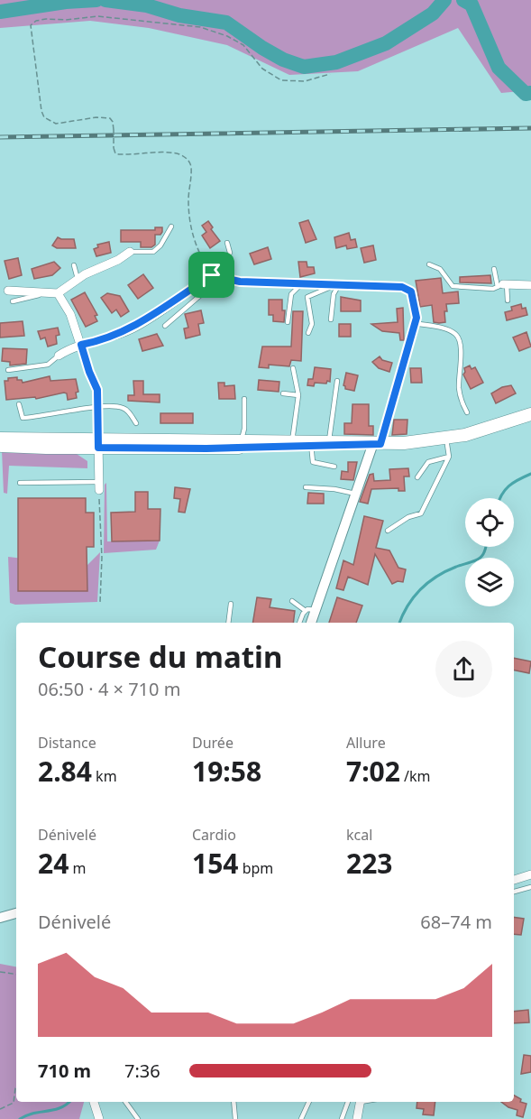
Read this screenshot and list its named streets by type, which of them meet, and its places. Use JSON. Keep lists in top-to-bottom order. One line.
{"page":{"heading":["Course du matin","06:50 · 4 × 710 m"],"stats":[["Distance","2.84 km"],["Durée","19:58"],["Allure","7:02 /km"],["Dénivelé","24 m"],["Cardio","154 bpm"],["kcal","223"]],"chart":["Dénivelé","68–74 m"],"list":[{"name":"710 m","note":"7:36"}]}}
